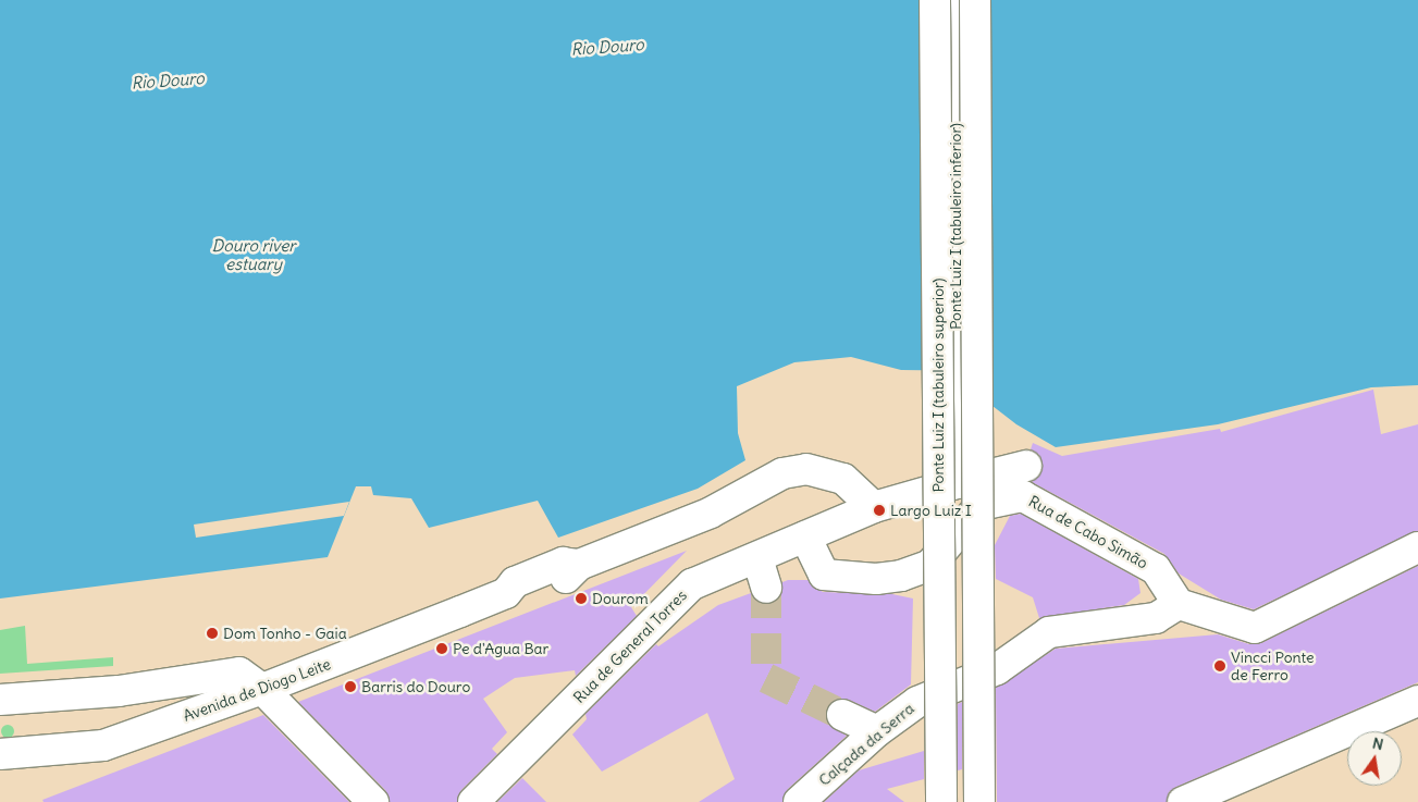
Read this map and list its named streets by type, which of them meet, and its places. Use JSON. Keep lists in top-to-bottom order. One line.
{"streets":{"street":["Ponte Luiz I (tabuleiro inferior)","Ponte Luiz I (tabuleiro superior)","Rua de Cabo Simão","Rua de General Torres","Avenida de Diogo Leite","Calçada da Serra"]},"crossings":[["Rua de Cabo Simão","Rua de General Torres"],["Rua de Cabo Simão","Calçada da Serra"],["Rua de General Torres","Avenida de Diogo Leite"]],"water":["Rio Douro","Douro river estuary"],"places":["Largo Luiz I","Dourom","Dom Tonho - Gaia","Pe d'Agua Bar","Vincci Ponte de Ferro","Barris do Douro"],"north":"top"}
